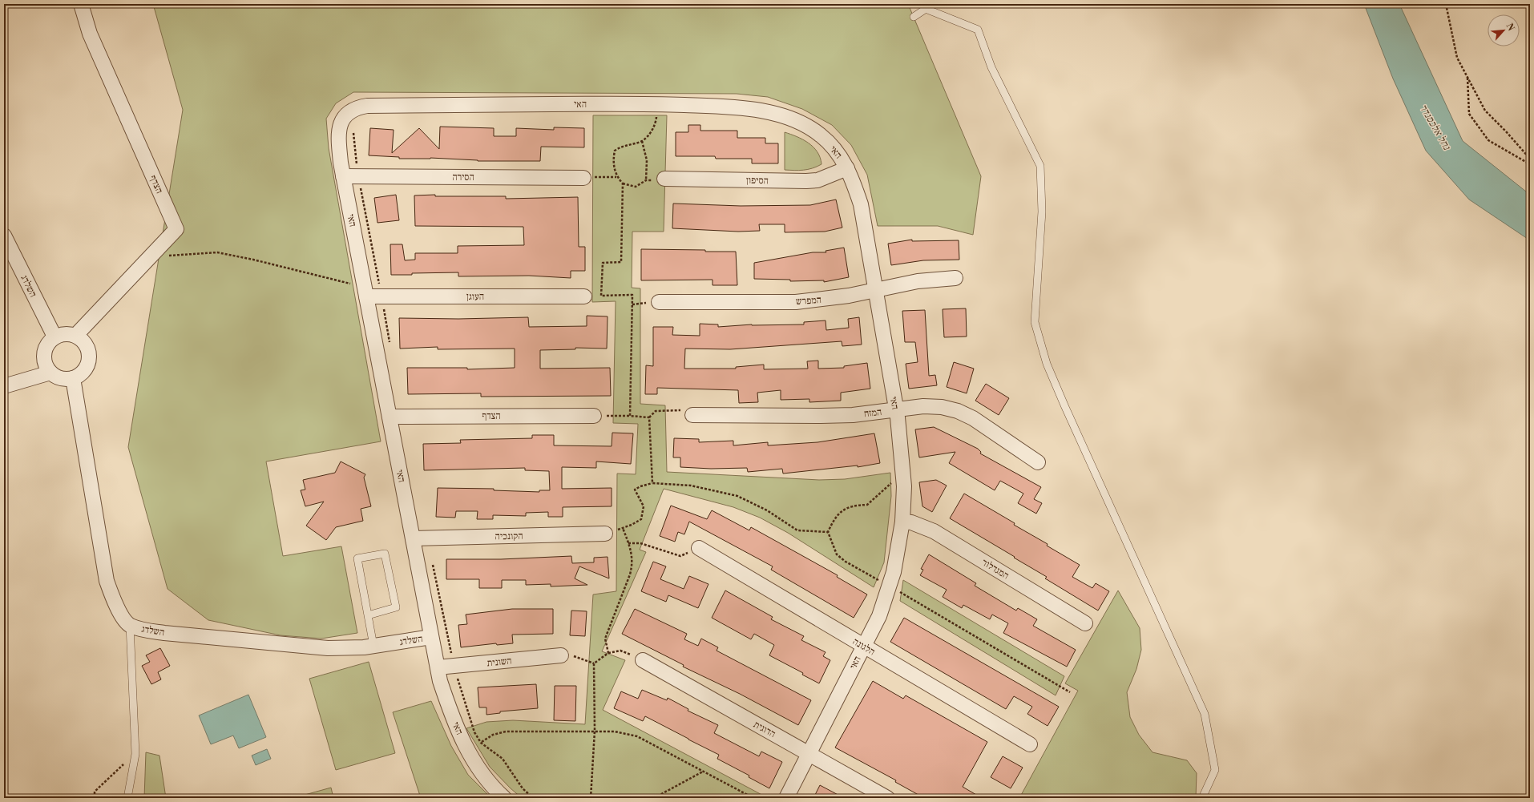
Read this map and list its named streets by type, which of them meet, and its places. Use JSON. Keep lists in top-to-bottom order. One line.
{"streets":{"street":["האי","הסירה","הסיפון","הצדף","השלדג","העוגן","המפרש","המזח","הקונכיה","המגדלור","הלגונה","השונית","הדוגית"]},"crossings":[["האי","הסירה"],["האי","הסיפון"],["האי","הצדף"],["האי","השלדג"],["האי","העוגן"],["האי","המפרש"],["האי","המזח"],["האי","הקונכיה"],["האי","המגדלור"],["האי","הלגונה"],["האי","השונית"],["האי","הדוגית"],["הצדף","השלדג"]],"water":["נחל אלכסנדר"],"north":"top right"}
